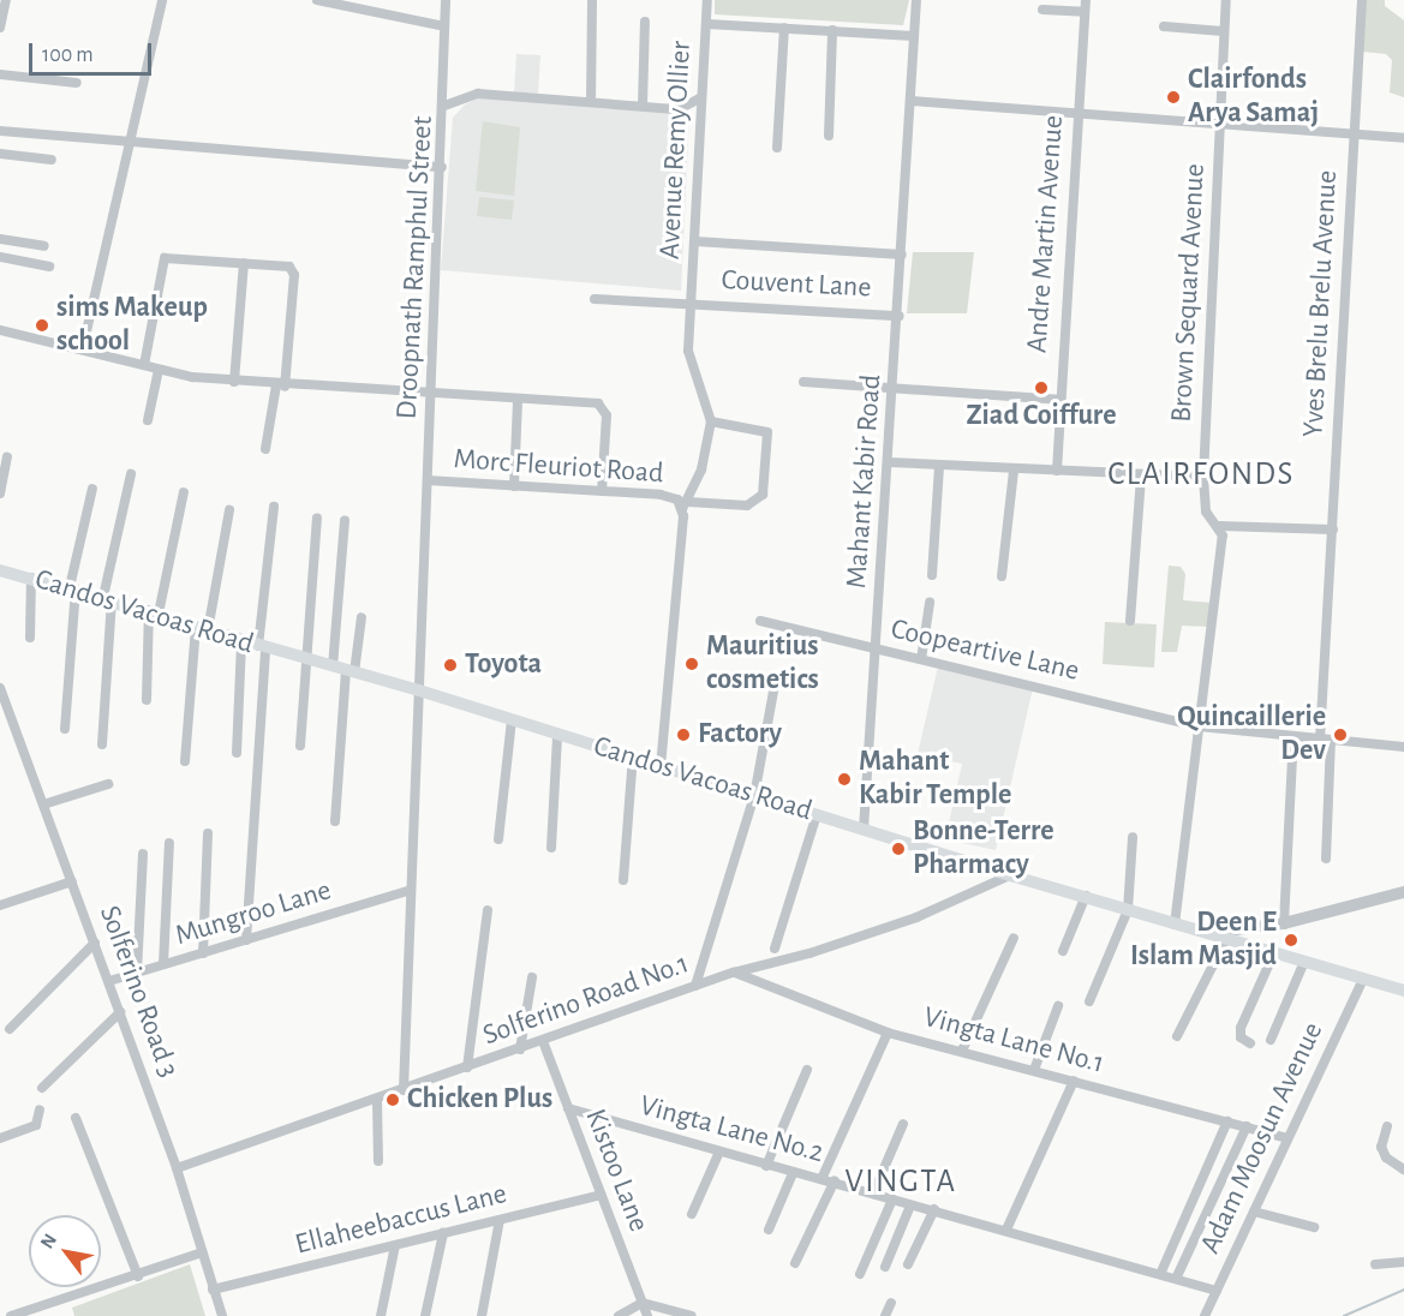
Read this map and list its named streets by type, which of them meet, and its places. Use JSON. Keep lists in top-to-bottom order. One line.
{"streets":{"main road":["Candos Vacoas Road"],"street":["Avenue Remy Ollier","Andre Martin Avenue","Droopnath Ramphul Street","Couvent Lane","Brown Sequard Avenue","Yves Brelu Brelu Avenue","Morc Fleuriot Road","Mahant Kabir Road","Coopeartive Lane","Mungroo Lane","Solferino Road 3","Solferino Road No.1","Vingta Lane No.1","Vingta Lane No.2","Adam Moosun Avenue","Kistoo Lane","Ellaheebaccus Lane"]},"crossings":[["Avenue Remy Ollier","Droopnath Ramphul Street"],["Avenue Remy Ollier","Couvent Lane"],["Droopnath Ramphul Street","Morc Fleuriot Road"],["Droopnath Ramphul Street","Candos Vacoas Road"],["Droopnath Ramphul Street","Mungroo Lane"],["Droopnath Ramphul Street","Solferino Road No.1"],["Couvent Lane","Mahant Kabir Road"],["Yves Brelu Brelu Avenue","Coopeartive Lane"],["Morc Fleuriot Road","Candos Vacoas Road"],["Mahant Kabir Road","Candos Vacoas Road"],["Mahant Kabir Road","Coopeartive Lane"],["Candos Vacoas Road","Solferino Road No.1"],["Candos Vacoas Road","Adam Moosun Avenue"],["Mungroo Lane","Solferino Road 3"],["Solferino Road 3","Solferino Road No.1"],["Solferino Road 3","Ellaheebaccus Lane"],["Solferino Road No.1","Vingta Lane No.1"],["Solferino Road No.1","Kistoo Lane"],["Vingta Lane No.1","Adam Moosun Avenue"],["Vingta Lane No.2","Adam Moosun Avenue"],["Vingta Lane No.2","Kistoo Lane"],["Kistoo Lane","Ellaheebaccus Lane"]],"districts":["CLAIRFONDS","VINGTA"],"places":["Clairfonds Arya Samaj","sims Makeup school","Ziad Coiffure","Mauritius cosmetics","Toyota","Factory","Quincaillerie Dev","Mahant Kabir Temple","Bonne-Terre Pharmacy","Deen E Islam Masjid","Chicken Plus"],"scale_bar":"100 m","north":"top left"}
